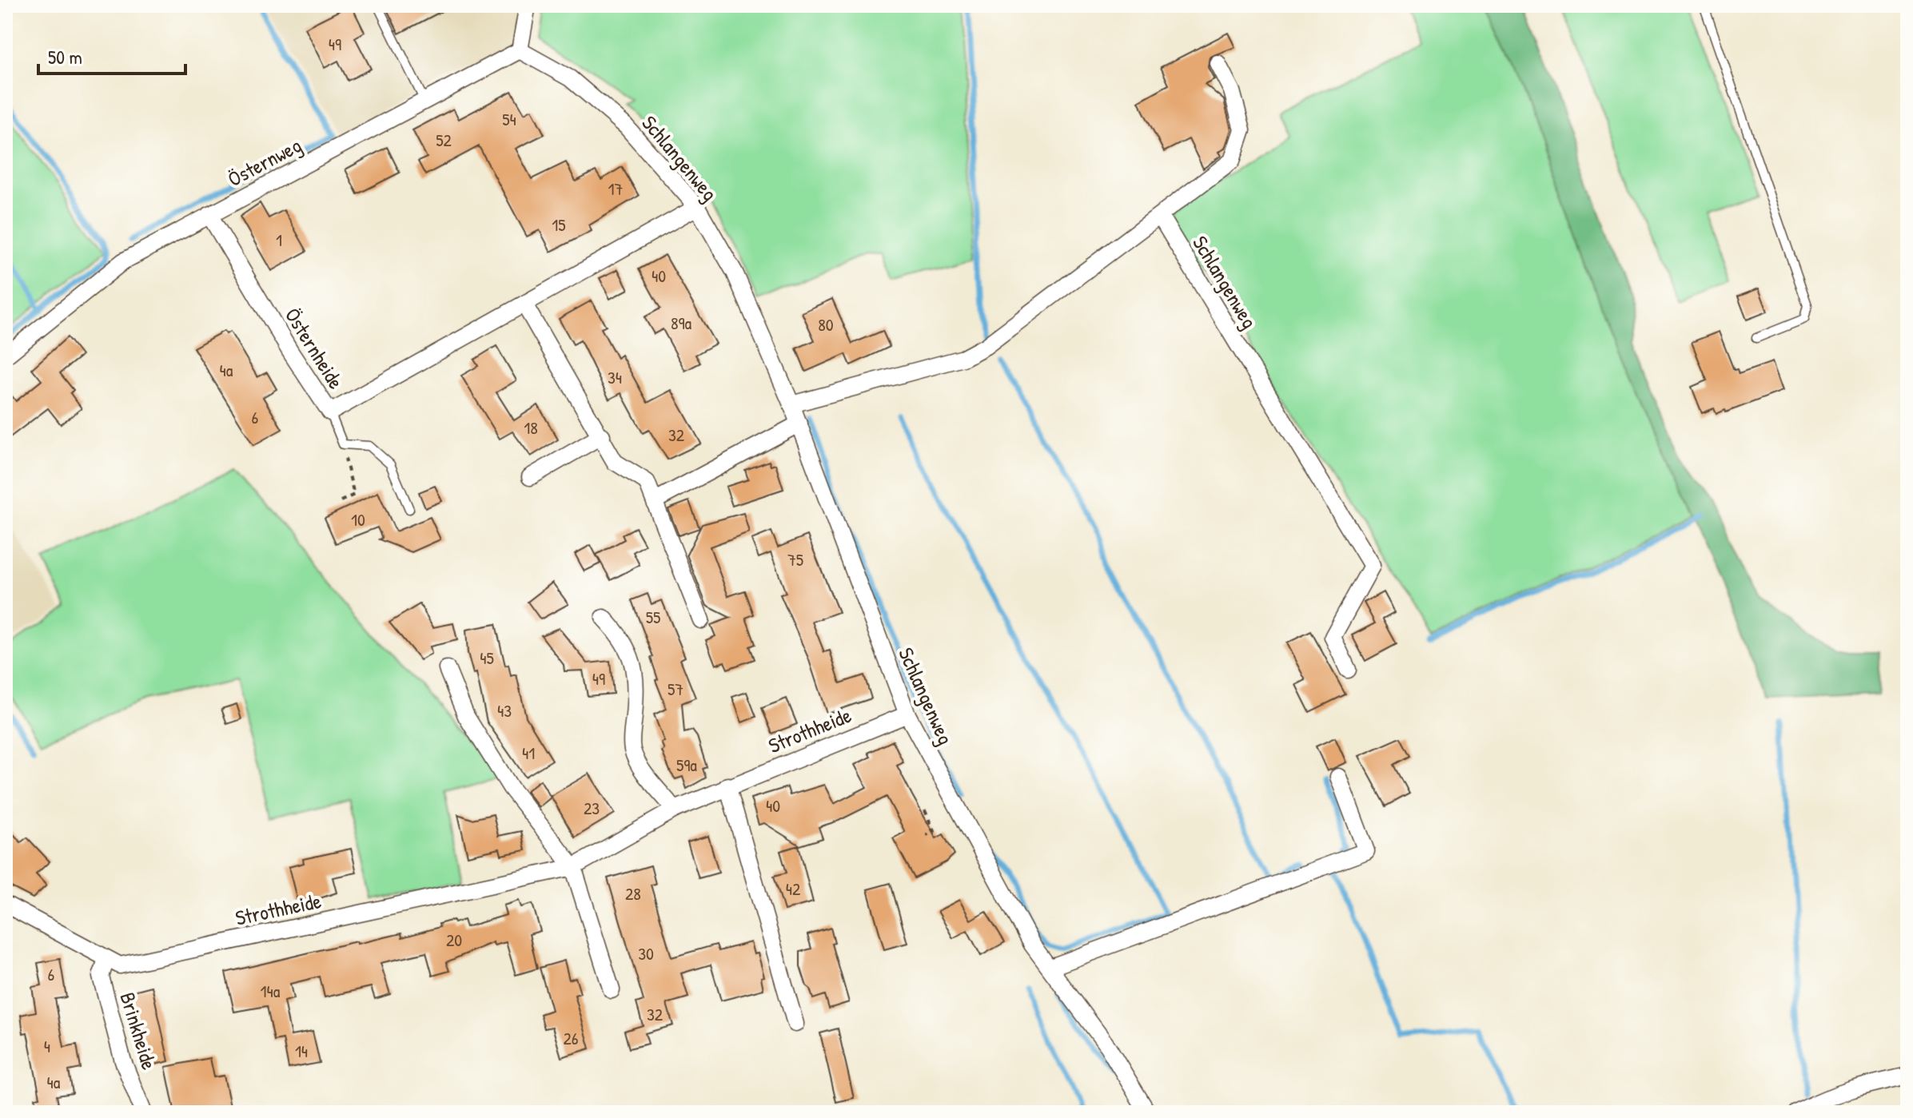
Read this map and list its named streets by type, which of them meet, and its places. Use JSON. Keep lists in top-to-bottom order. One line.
{"streets":{"street":["Schlangenweg","Östernweg","Östernheide","Strothheide","Brinkheide"]},"crossings":[["Schlangenweg","Östernweg"],["Schlangenweg","Östernheide"],["Schlangenweg","Strothheide"],["Östernweg","Östernheide"],["Strothheide","Brinkheide"]],"house_numbers":["49","54","52","17","15","1","40","89a","80","4a","34","6","18","32","10","75","55","45","49","57","43","41","59a","40","23","42","28","20","30","6","14a","32","26","4","14","4a"],"scale_bar":"50 m"}
